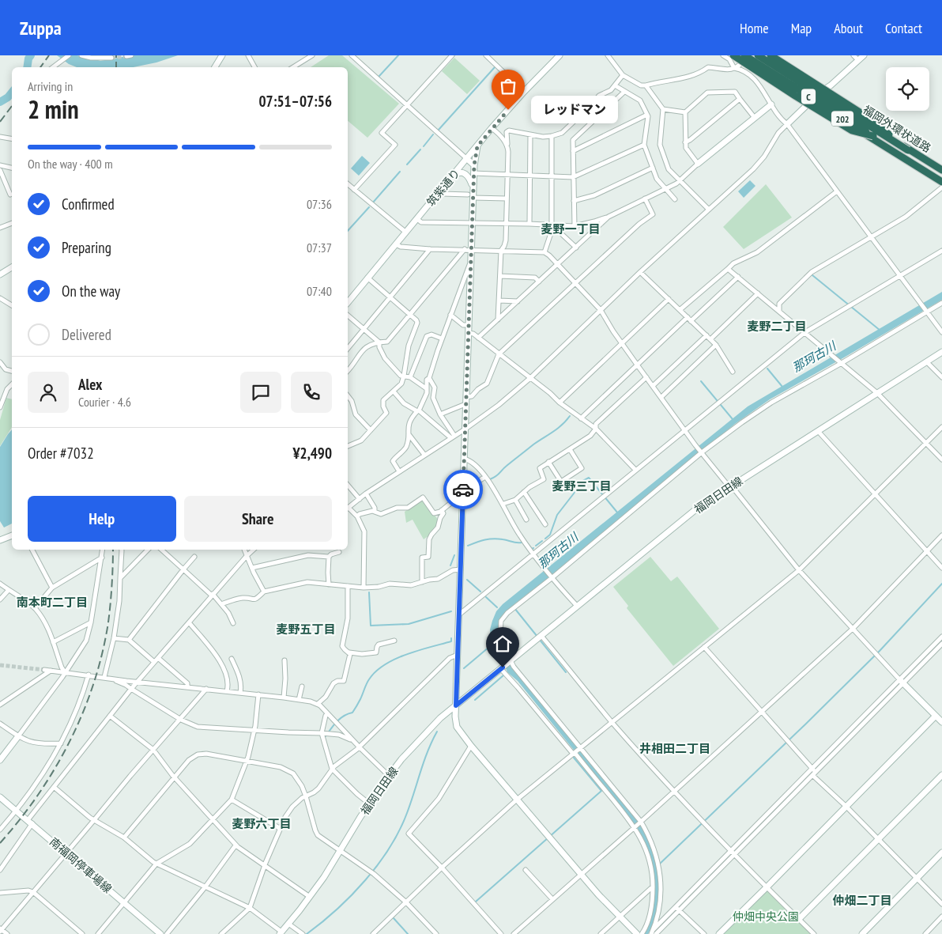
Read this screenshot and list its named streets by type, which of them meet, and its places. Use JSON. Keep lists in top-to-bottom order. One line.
{"streets":{"highway":["C","202","福岡外環状道路"],"street":["筑紫通り","福岡日田線","南福岡停車場線"]},"crossings":[["C","福岡外環状道路"]],"districts":["麦野一丁目","麦野二丁目","麦野三丁目","南本町二丁目","麦野五丁目","井相田二丁目","麦野六丁目","仲畑二丁目"],"water":["那珂古川"],"parks":["仲畑中央公園"],"places":["レッドマン"],"page":{"header":"Zuppa","nav":["Home","Map","About","Contact"],"heading":["2 min","Arriving in","07:51–07:56"],"panel":["Alex","Courier · 4.6","Order #7032","¥2,490"],"bubble":"レッドマン","bar":"On the way · 400 m","list":[["Confirmed","07:36"],["Preparing","07:37"],["On the way","07:40"],"Delivered"],"buttons":["Help","Share"]}}
